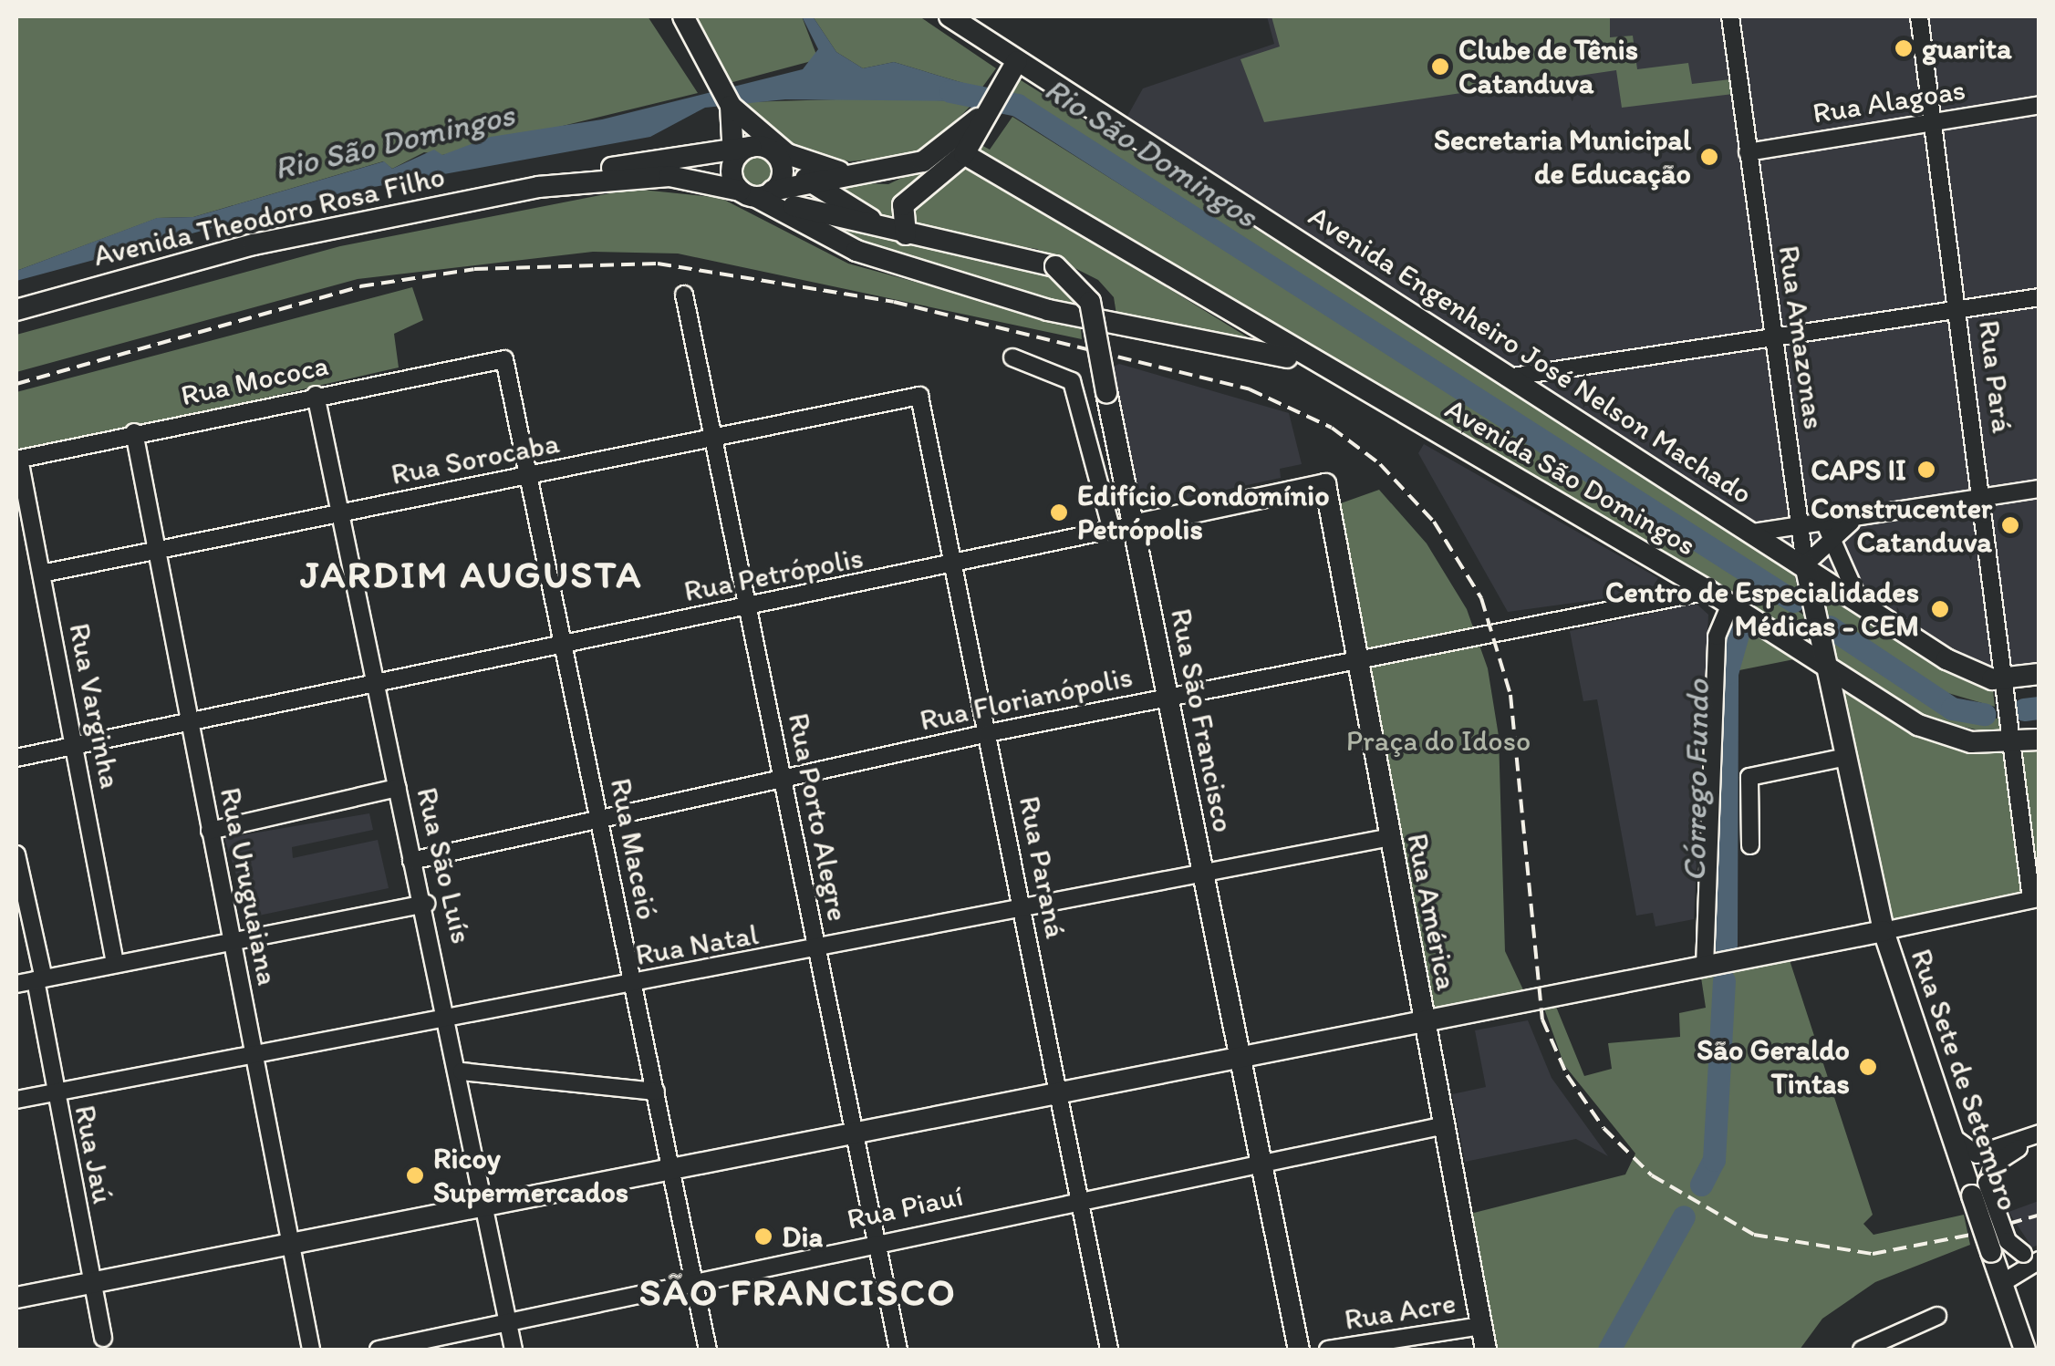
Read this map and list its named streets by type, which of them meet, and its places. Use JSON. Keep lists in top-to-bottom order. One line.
{"streets":{"main road":["Avenida Theodoro Rosa Filho","Rua Amazonas","Avenida Engenheiro José Nelson Machado","Avenida São Domingos","Rua Petrópolis","Rua São Francisco","Rua América","Rua Sete de Setembro"],"street":["Rua Alagoas","Rua Pará","Rua Mococa","Rua Sorocaba","Rua Florianópolis","Rua Varginha","Rua Porto Alegre","Rua Maceió","Rua São Luís","Rua Paraná","Rua Uruguaiana","Rua Natal","Rua Jaú","Rua Piauí","Rua Acre"]},"crossings":[["Rua Alagoas","Rua Amazonas"],["Rua Alagoas","Rua Pará"],["Avenida Theodoro Rosa Filho","Avenida São Domingos"],["Avenida Theodoro Rosa Filho","Rua São Francisco"],["Rua Amazonas","Avenida Engenheiro José Nelson Machado"],["Rua Amazonas","Avenida São Domingos"],["Rua Amazonas","Rua Sete de Setembro"],["Rua Pará","Avenida São Domingos"],["Rua Mococa","Rua Varginha"],["Rua Mococa","Rua Maceió"],["Rua Mococa","Rua São Luís"],["Rua Mococa","Rua Uruguaiana"],["Rua Sorocaba","Rua Varginha"],["Rua Sorocaba","Rua Porto Alegre"],["Rua Sorocaba","Rua Maceió"],["Rua Sorocaba","Rua São Luís"],["Rua Sorocaba","Rua Paraná"],["Rua Sorocaba","Rua Uruguaiana"],["Avenida São Domingos","Rua Florianópolis"],["Avenida São Domingos","Rua São Francisco"],["Rua Petrópolis","Rua Varginha"],["Rua Petrópolis","Rua São Francisco"],["Rua Petrópolis","Rua Porto Alegre"],["Rua Petrópolis","Rua Maceió"],["Rua Petrópolis","Rua São Luís"],["Rua Petrópolis","Rua Paraná"],["Rua Petrópolis","Rua Uruguaiana"],["Rua Petrópolis","Rua América"],["Rua Florianópolis","Rua São Francisco"],["Rua Florianópolis","Rua Porto Alegre"],["Rua Florianópolis","Rua Maceió"],["Rua Florianópolis","Rua São Luís"],["Rua Florianópolis","Rua Paraná"],["Rua Florianópolis","Rua América"],["Rua São Francisco","Rua Natal"],["Rua São Francisco","Rua Piauí"],["Rua Porto Alegre","Rua Natal"],["Rua Porto Alegre","Rua Piauí"],["Rua Maceió","Rua Natal"],["Rua Maceió","Rua Piauí"],["Rua São Luís","Rua Natal"],["Rua São Luís","Rua Piauí"],["Rua Paraná","Rua Natal"],["Rua Paraná","Rua Piauí"],["Rua Uruguaiana","Rua Natal"],["Rua América","Rua Natal"],["Rua América","Rua Piauí"],["Rua América","Rua Acre"],["Rua Natal","Rua Jaú"]],"districts":["JARDIM AUGUSTA","SÃO FRANCISCO"],"water":["Rio São Domingos","Córrego Fundo"],"parks":["Praça do Idoso"],"places":["guarita","Clube de Tênis Catanduva","Secretaria Municipal de Educação","CAPS II","Edifício Condomínio Petrópolis","Construcenter Catanduva","Centro de Especialidades Médicas - CEM","São Geraldo Tintas","Ricoy Supermercados","Dia"]}
